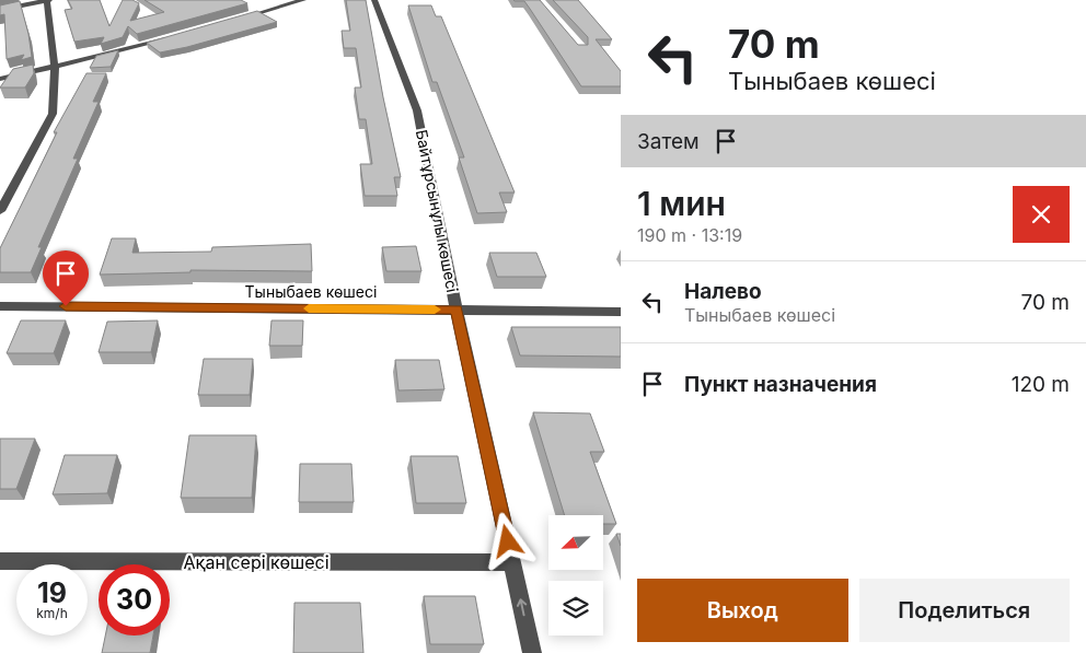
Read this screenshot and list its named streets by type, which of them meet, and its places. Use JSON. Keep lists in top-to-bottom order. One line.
{"streets":{"street":["Байтұрсынұлы көшесі","Тыныбаев көшесі","Ақан сері көшесі"]},"crossings":[["Байтұрсынұлы көшесі","Тыныбаев көшесі"],["Байтұрсынұлы көшесі","Ақан сері көшесі"]],"north":"bottom left","page":{"turn":["70 m","Тыныбаев көшесі"],"then":"Затем","heading":["1 мин","190 m · 13:19"],"list":[{"name":"Налево","note":"Тыныбаев көшесі","value":"70 m"},{"name":"Пункт назначения","value":"120 m"}],"speed":"19 km/h","limit":"30","buttons":["Выход","Поделиться"]}}
